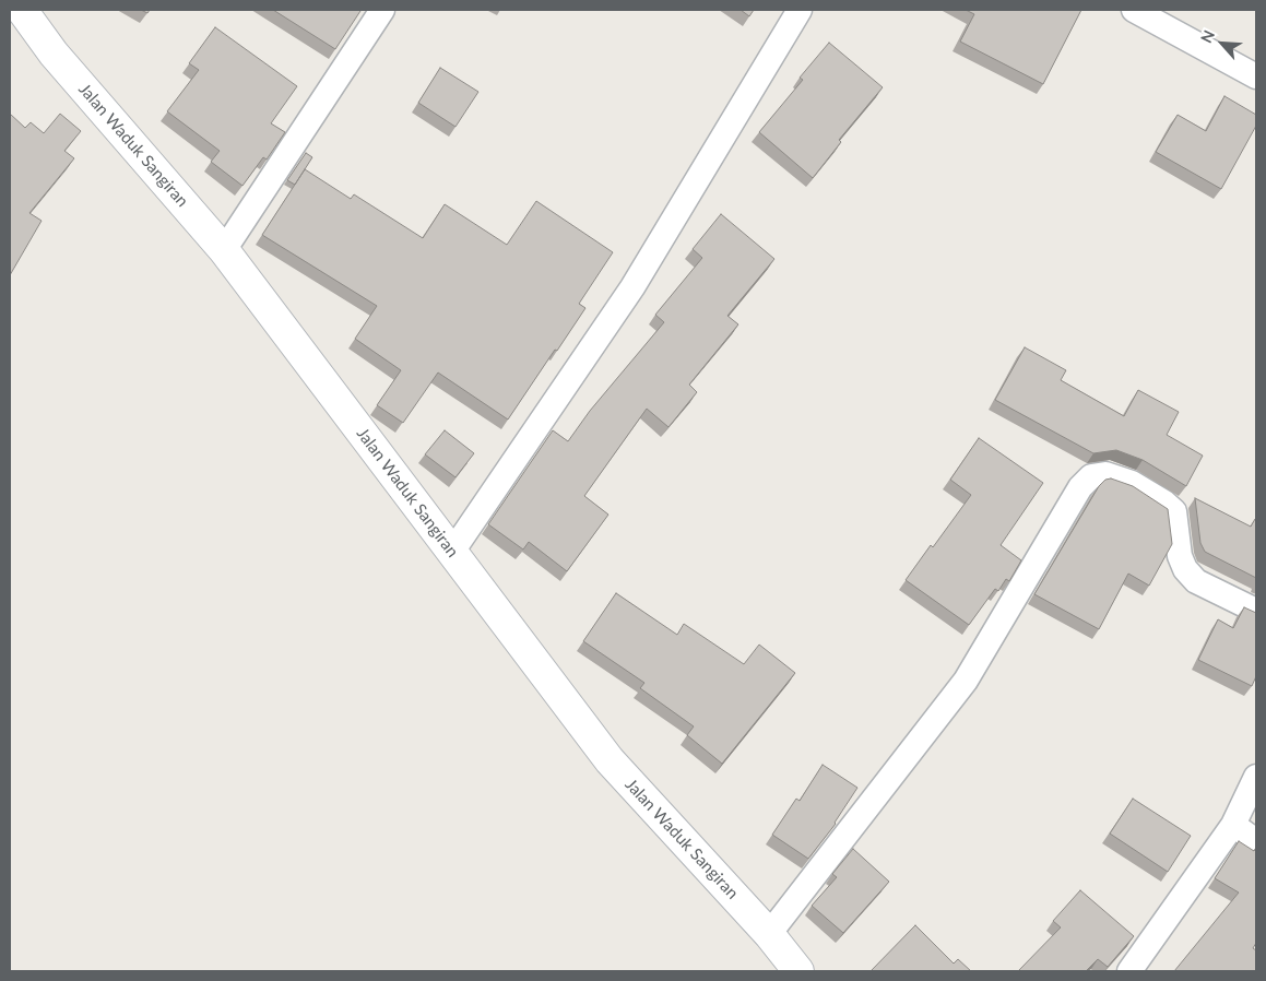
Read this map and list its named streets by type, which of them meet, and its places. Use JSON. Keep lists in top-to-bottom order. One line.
{"streets":{"street":["Jalan Waduk Sangiran"]},"north":"top left"}
